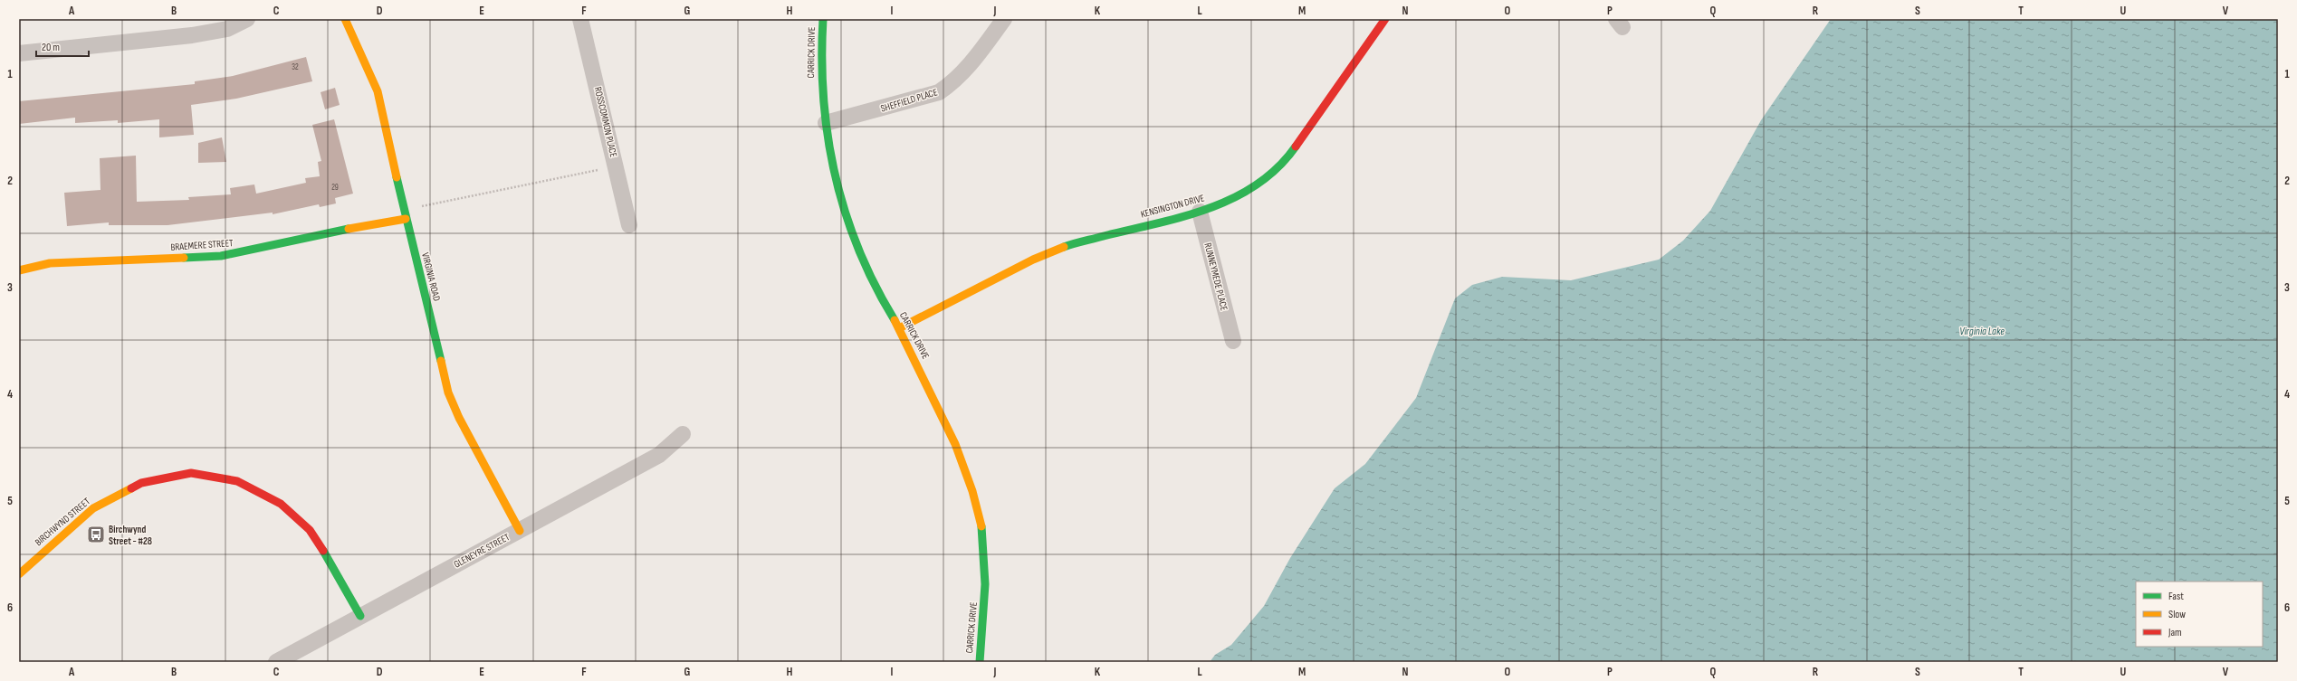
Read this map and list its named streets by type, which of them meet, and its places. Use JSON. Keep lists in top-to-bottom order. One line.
{"streets":{"street":["CARRICK DRIVE","SHEFFIELD PLACE","ROSSCOMMON PLACE","KENSINGTON DRIVE","BRAEMERE STREET","VIRGINIA ROAD","RUNNEYMEDE PLACE","BIRCHWYND STREET","GLENEYRE STREET"]},"crossings":[["CARRICK DRIVE","SHEFFIELD PLACE"],["CARRICK DRIVE","KENSINGTON DRIVE"],["KENSINGTON DRIVE","RUNNEYMEDE PLACE"],["BRAEMERE STREET","VIRGINIA ROAD"],["VIRGINIA ROAD","GLENEYRE STREET"],["BIRCHWYND STREET","GLENEYRE STREET"]],"water":["Virginia Lake"],"places":{"bus stop":["Birchwynd Street - #28"]},"house_numbers":["32","29"],"legend":["Fast","Slow","Jam"],"scale_bar":"20 m","grid":{"columns":["A","B","C","D","E","F","G","H","I","J","K","L","M","N","O","P","Q","R","S","T","U","V"],"rows":["1","2","3","4","5","6"]}}
